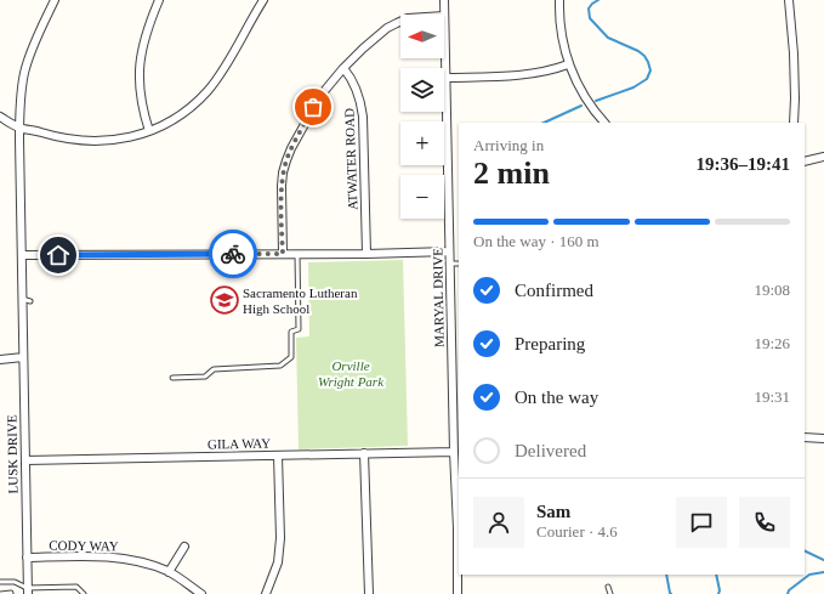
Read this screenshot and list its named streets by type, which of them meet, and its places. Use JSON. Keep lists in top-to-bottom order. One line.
{"streets":{"street":["ATWATER ROAD","MARYAL DRIVE","GILA WAY","LUSK DRIVE","CODY WAY"]},"crossings":[["MARYAL DRIVE","GILA WAY"],["GILA WAY","LUSK DRIVE"],["LUSK DRIVE","CODY WAY"]],"parks":["Orville Wright Park"],"places":{"school or university":["Sacramento Lutheran High School"]},"north":"left","page":{"map_buttons":["+","−"],"heading":["2 min","Arriving in","19:36–19:41"],"panel":["Sam","Courier · 4.6"],"bar":"On the way · 160 m","list":[["Confirmed","19:08"],["Preparing","19:26"],["On the way","19:31"],"Delivered"]}}
